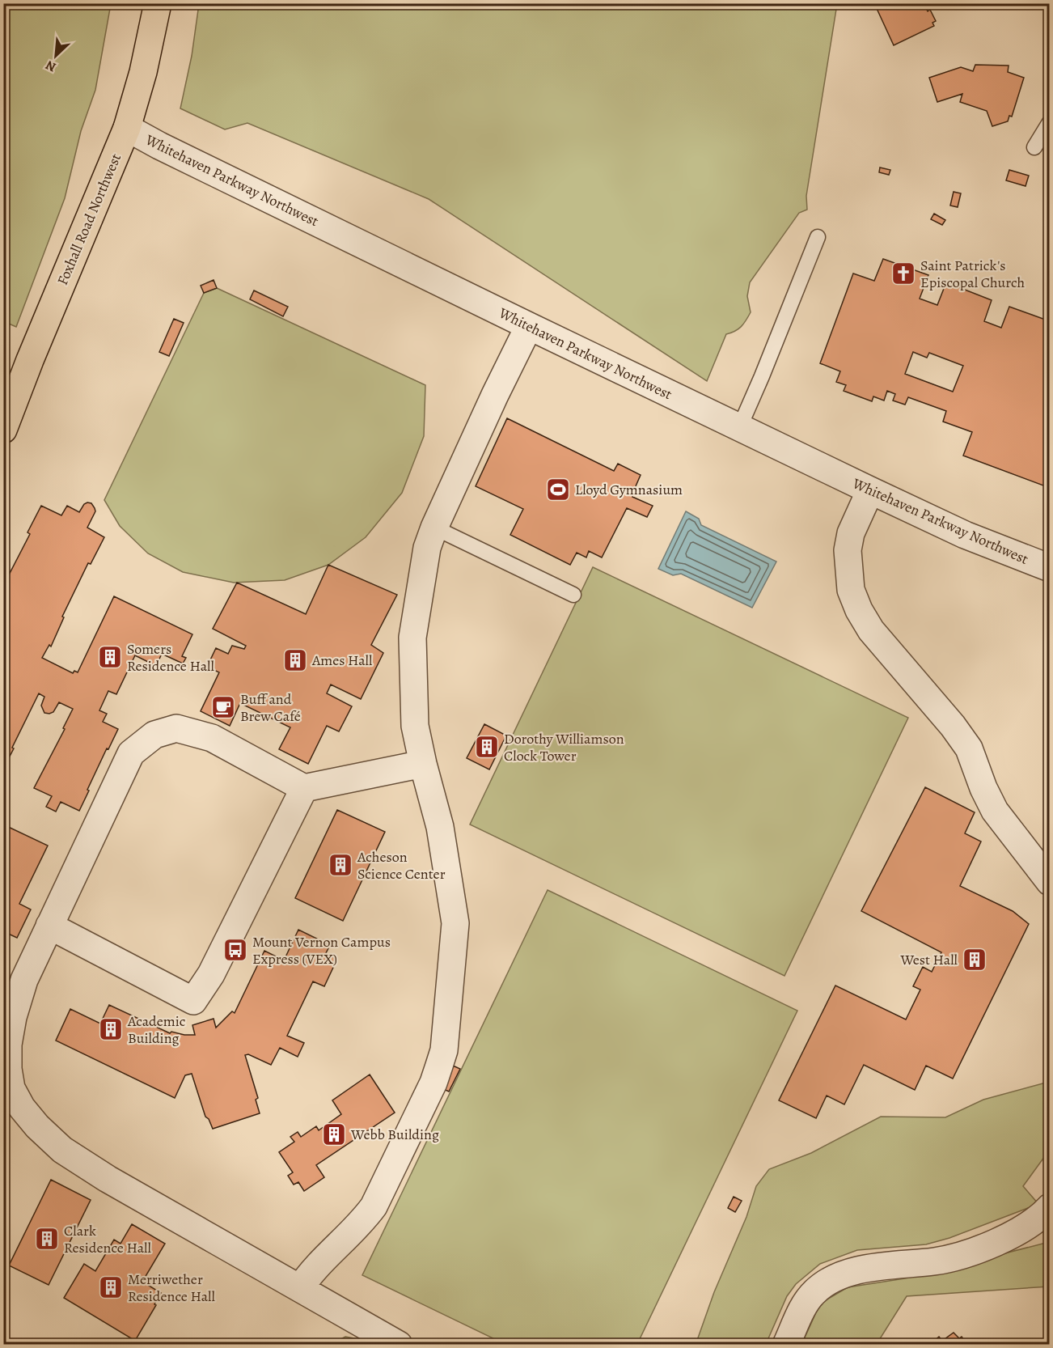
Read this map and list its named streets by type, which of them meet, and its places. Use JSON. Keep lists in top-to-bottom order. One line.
{"streets":{"main road":["Foxhall Road Northwest"],"street":["Whitehaven Parkway Northwest"]},"crossings":[["Whitehaven Parkway Northwest","Foxhall Road Northwest"]],"places":{"church":["Saint Patrick's Episcopal Church"],"sports":["Lloyd Gymnasium"],"building":["Somers Residence Hall","Ames Hall","Dorothy Williamson Clock Tower","Acheson Science Center","West Hall","Academic Building","Webb Building","Clark Residence Hall","Merriwether Residence Hall"],"cafe":["Buff and Brew Café"],"bus stop":["Mount Vernon Campus Express (VEX)"]},"north":"bottom left"}
